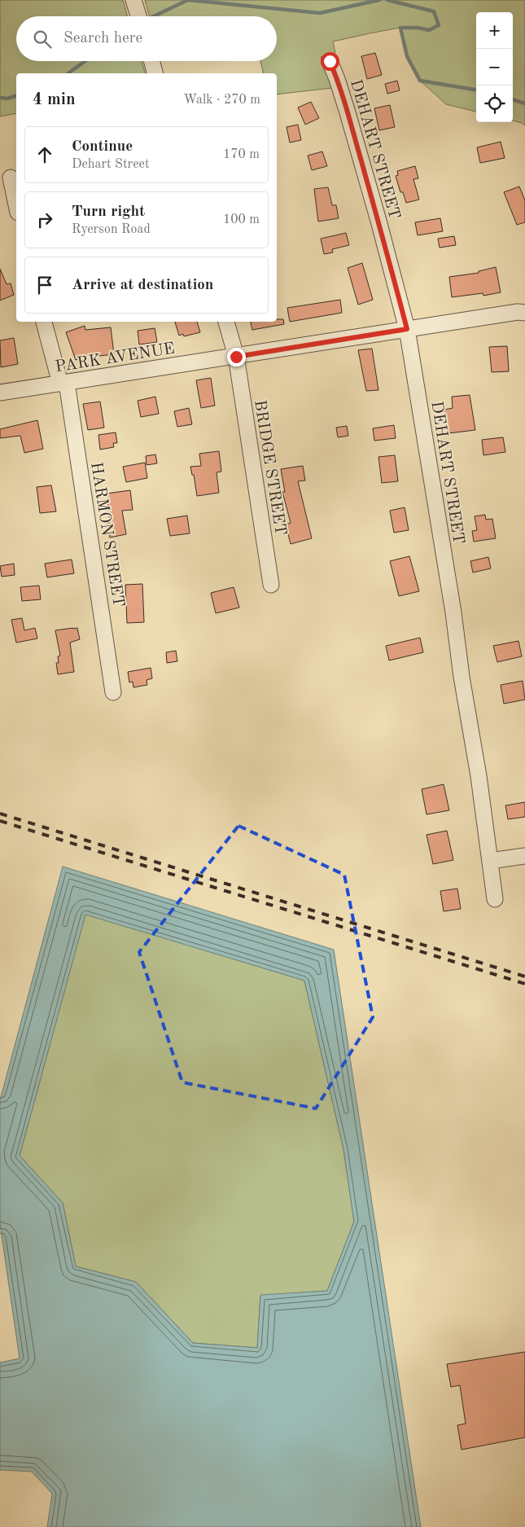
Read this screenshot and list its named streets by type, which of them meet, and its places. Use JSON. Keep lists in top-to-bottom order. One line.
{"streets":{"street":["DEHART STREET","PARK AVENUE","BRIDGE STREET","HARMON STREET"]},"crossings":[["DEHART STREET","PARK AVENUE"],["PARK AVENUE","BRIDGE STREET"],["PARK AVENUE","HARMON STREET"]],"page":{"map_buttons":["+","−"],"search":"Search here","heading":["4 min","Walk · 270 m"],"list":[["Continue","Dehart Street","170 m"],["Turn right","Ryerson Road","100 m"],"Arrive at destination"]}}
